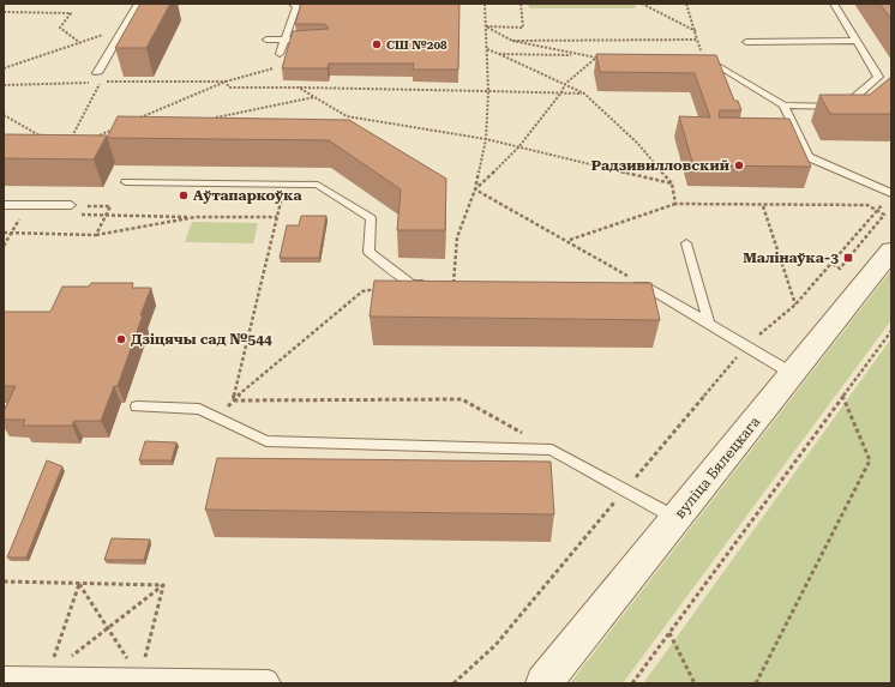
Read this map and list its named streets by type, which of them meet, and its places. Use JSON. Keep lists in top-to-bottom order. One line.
{"streets":{"street":["вуліца Бялецкага"]},"places":{"other":["СШ №208","Радзивилловский","Аўтапаркоўка","Дзіцячы сад №544"],"transit":["Малінаўка-3"]}}
